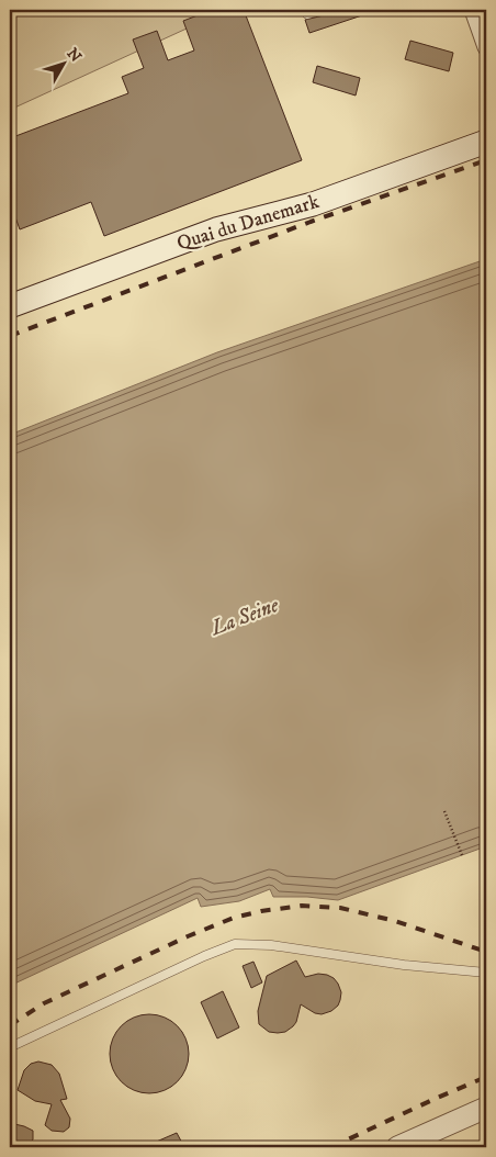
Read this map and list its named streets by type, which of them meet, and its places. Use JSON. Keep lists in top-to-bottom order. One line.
{"streets":{"main road":["Quai du Danemark"]},"water":["La Seine"],"north":"top right"}
